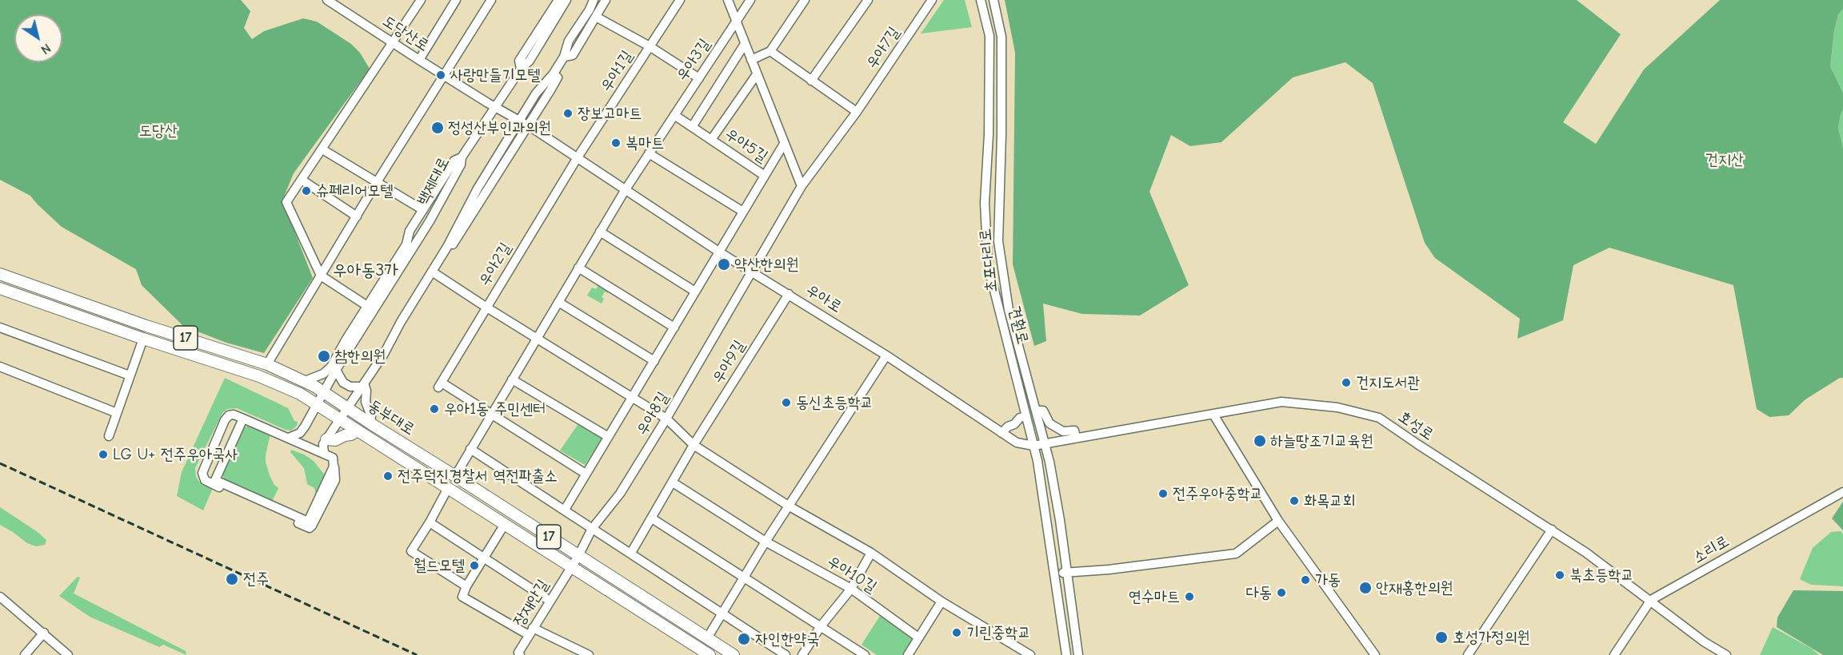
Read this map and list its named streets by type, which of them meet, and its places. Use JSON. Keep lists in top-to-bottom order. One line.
{"streets":{"main road":["17","동부대로"],"street":["도당산로","우아7길","우아3길","우아1길","우아5길","백제대로","초포다리로","우아2길","우아로","견훤로","우아9길","우아8길","호성로","소리로","우아10길","장재안길"]},"crossings":[["도당산로","백제대로"],["도당산로","우아로"],["우아7길","우아로"],["우아7길","우아8길"],["우아3길","우아2길"],["우아3길","우아로"],["우아3길","동부대로"],["우아1길","우아2길"],["우아1길","우아로"],["우아5길","우아로"],["백제대로","동부대로"],["초포다리로","호성로"],["우아2길","우아로"],["우아로","견훤로"],["우아로","우아9길"],["우아로","우아8길"],["우아로","호성로"],["견훤로","호성로"],["우아9길","우아10길"],["우아8길","동부대로"],["우아8길","장재안길"],["동부대로","장재안길"],["호성로","소리로"]],"districts":["우아동3가"],"parks":["도당산","건지산"],"places":["사랑만들기모텔","장보고마트","정성산부인과의원","복마트","슈페리어모텔","약산한의원","참한의원","건지도서관","동신초등학교","우아1동 주민센터","하늘땅조기교육원","LG U+ 전주우아국사","전주덕진경찰서 역전파출소","전주우아중학교","화목교회","월드모텔","북초등학교","전주","가동","안재홍한의원","다동","연수마트","기린중학교","호성가정의원","자인한약국"],"north":"bottom right"}
